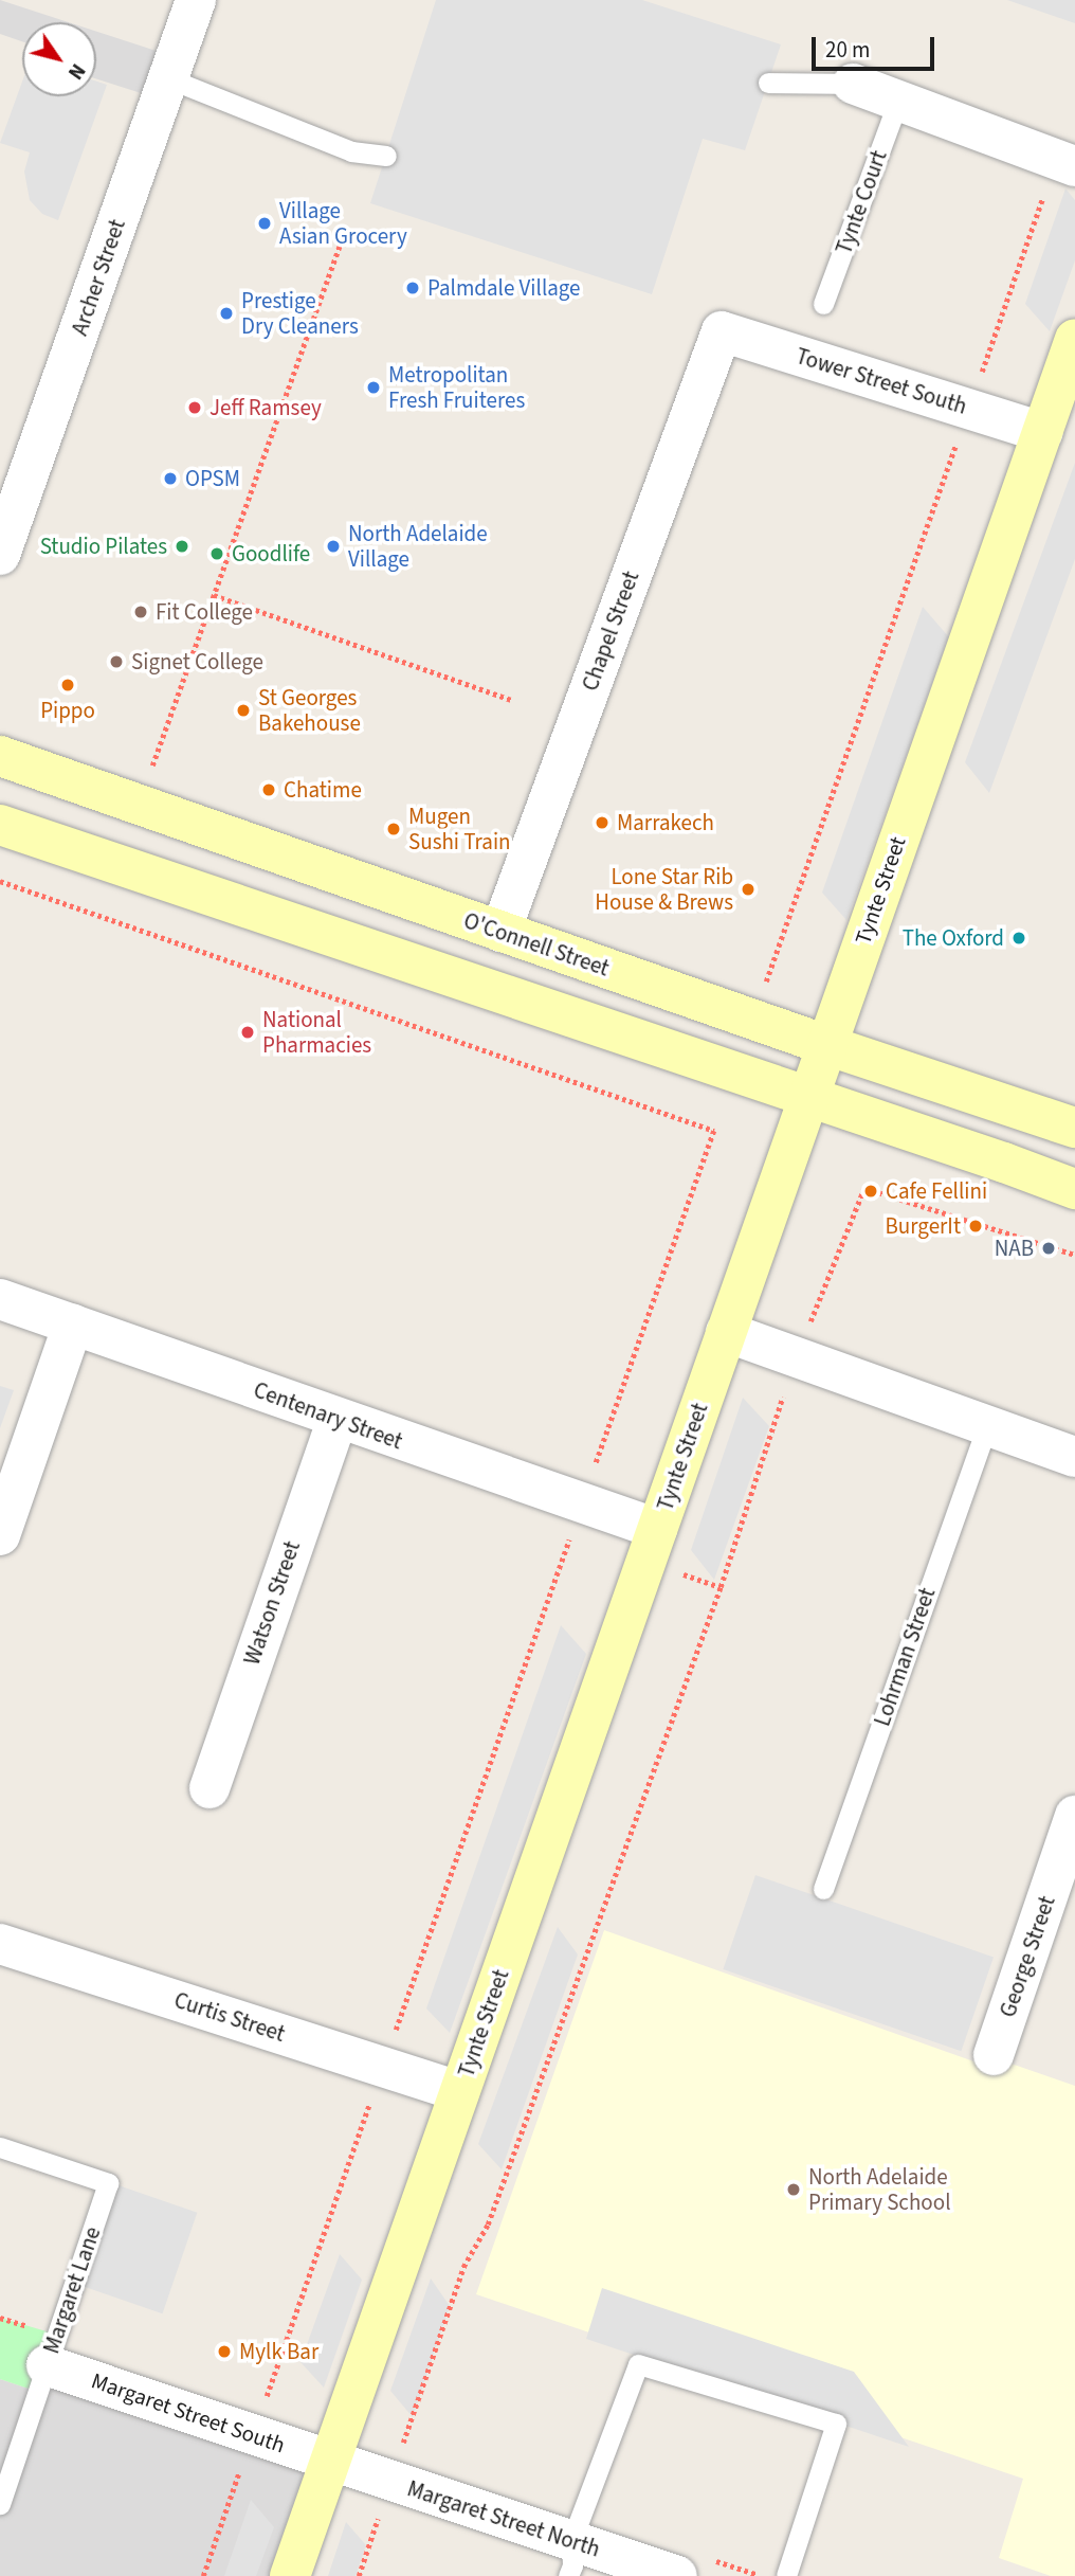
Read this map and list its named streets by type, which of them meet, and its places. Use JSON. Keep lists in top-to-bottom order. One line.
{"streets":{"street":["Archer Street","Tower Street South","Chapel Street","Tynte Street","O'Connell Street","Centenary Street","Watson Street","George Street","Curtis Street","Margaret Street South","Margaret Street North"],"lane":["Tynte Court","Lohrman Street","Margaret Lane"]},"crossings":[["Tower Street South","Chapel Street"],["Tower Street South","Tynte Street"],["Chapel Street","O'Connell Street"],["Tynte Street","O'Connell Street"],["Tynte Street","Centenary Street"],["Tynte Street","Curtis Street"],["Tynte Street","Margaret Street South"],["Tynte Street","Margaret Street North"],["Centenary Street","Watson Street"],["Margaret Lane","Margaret Street South"],["Margaret Street South","Margaret Street North"]],"places":["Village Asian Grocery","Palmdale Village","Prestige Dry Cleaners","Metropolitan Fresh Fruiteres","Jeff Ramsey","OPSM","Studio Pilates","North Adelaide Village","Goodlife","Fit College","Signet College","Pippo","St Georges Bakehouse","Chatime","Marrakech","Mugen Sushi Train","Lone Star Rib House & Brews","The Oxford","National Pharmacies","Cafe Fellini","BurgerIt","NAB","North Adelaide Primary School","Mylk Bar"],"scale_bar":"20 m","north":"bottom right"}
